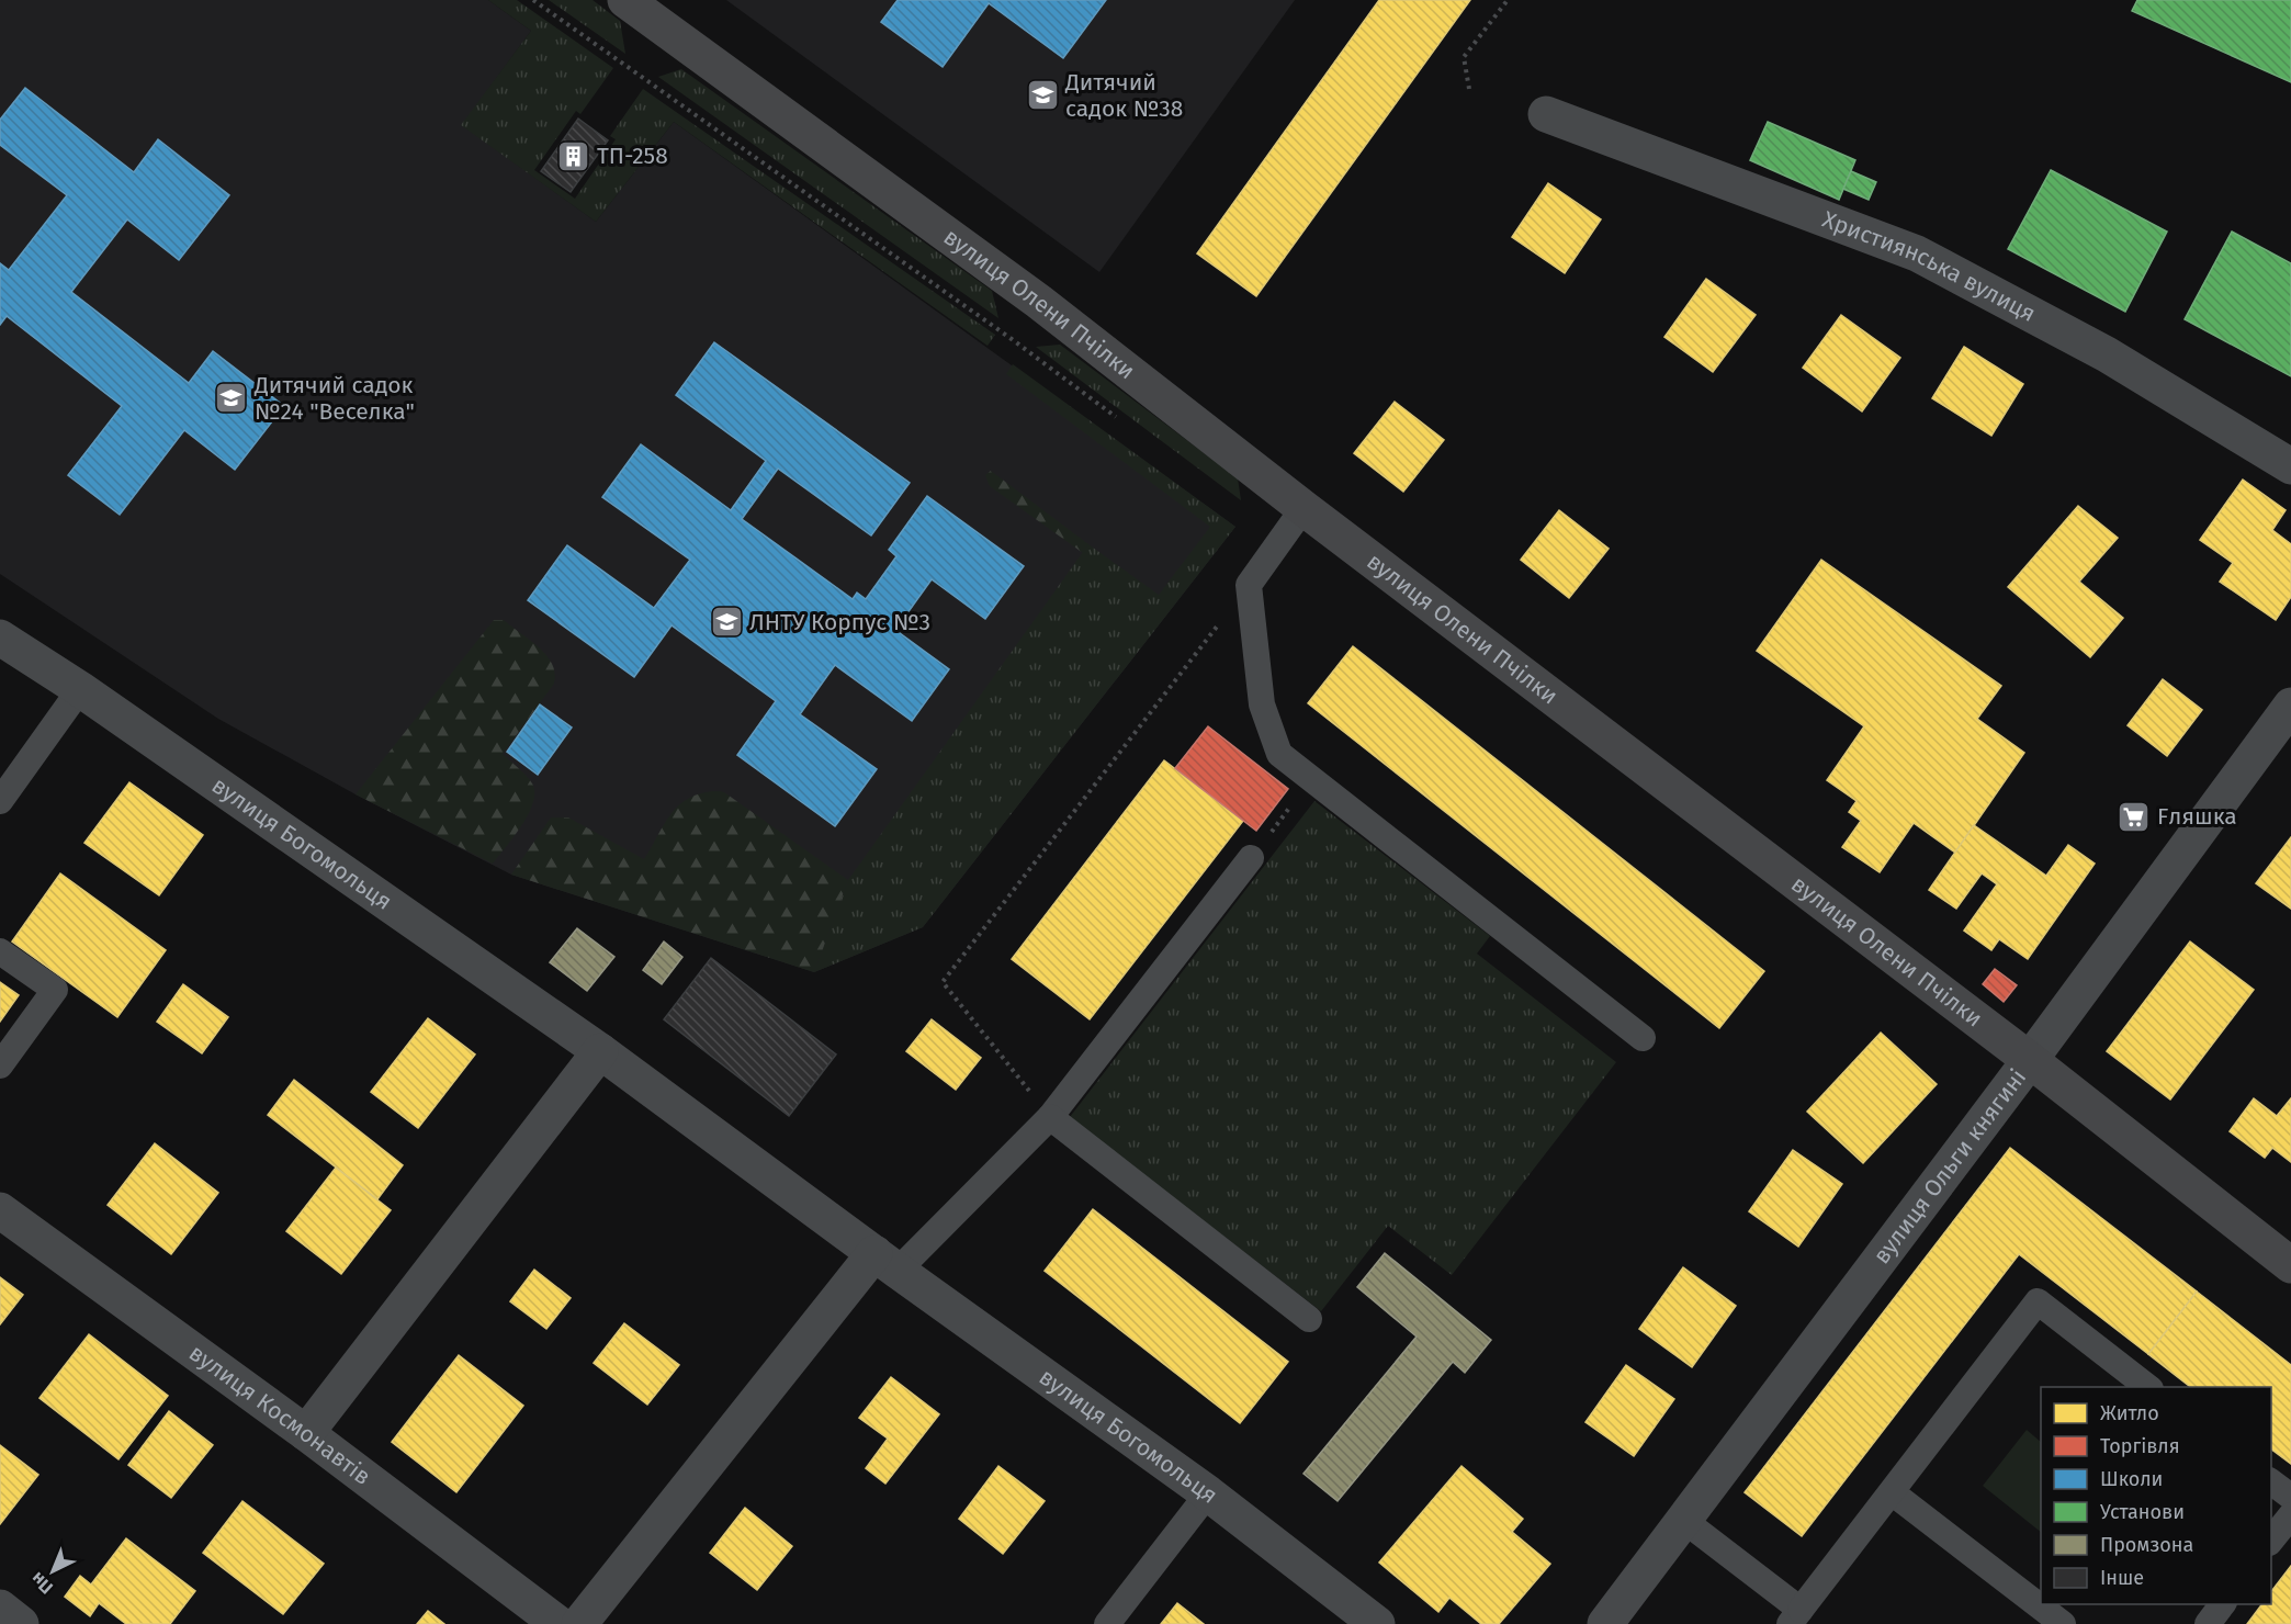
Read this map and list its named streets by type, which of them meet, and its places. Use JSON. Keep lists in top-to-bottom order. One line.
{"streets":{"street":["Християнська вулиця","вулиця Олени Пчілки","вулиця Богомольця","вулиця Ольги княгині","вулиця Космонавтів"]},"crossings":[["вулиця Олени Пчілки","вулиця Ольги княгині"]],"places":{"school or university":["Дитячий садок №38","Дитячий садок №24 \"Веселка\"","ЛНТУ Корпус №3"],"building":["ТП-258"],"supermarket":["Fляшка"]},"legend":["Житло","Торгівля","Школи","Установи","Промзона","Інше"],"north":"bottom left"}
